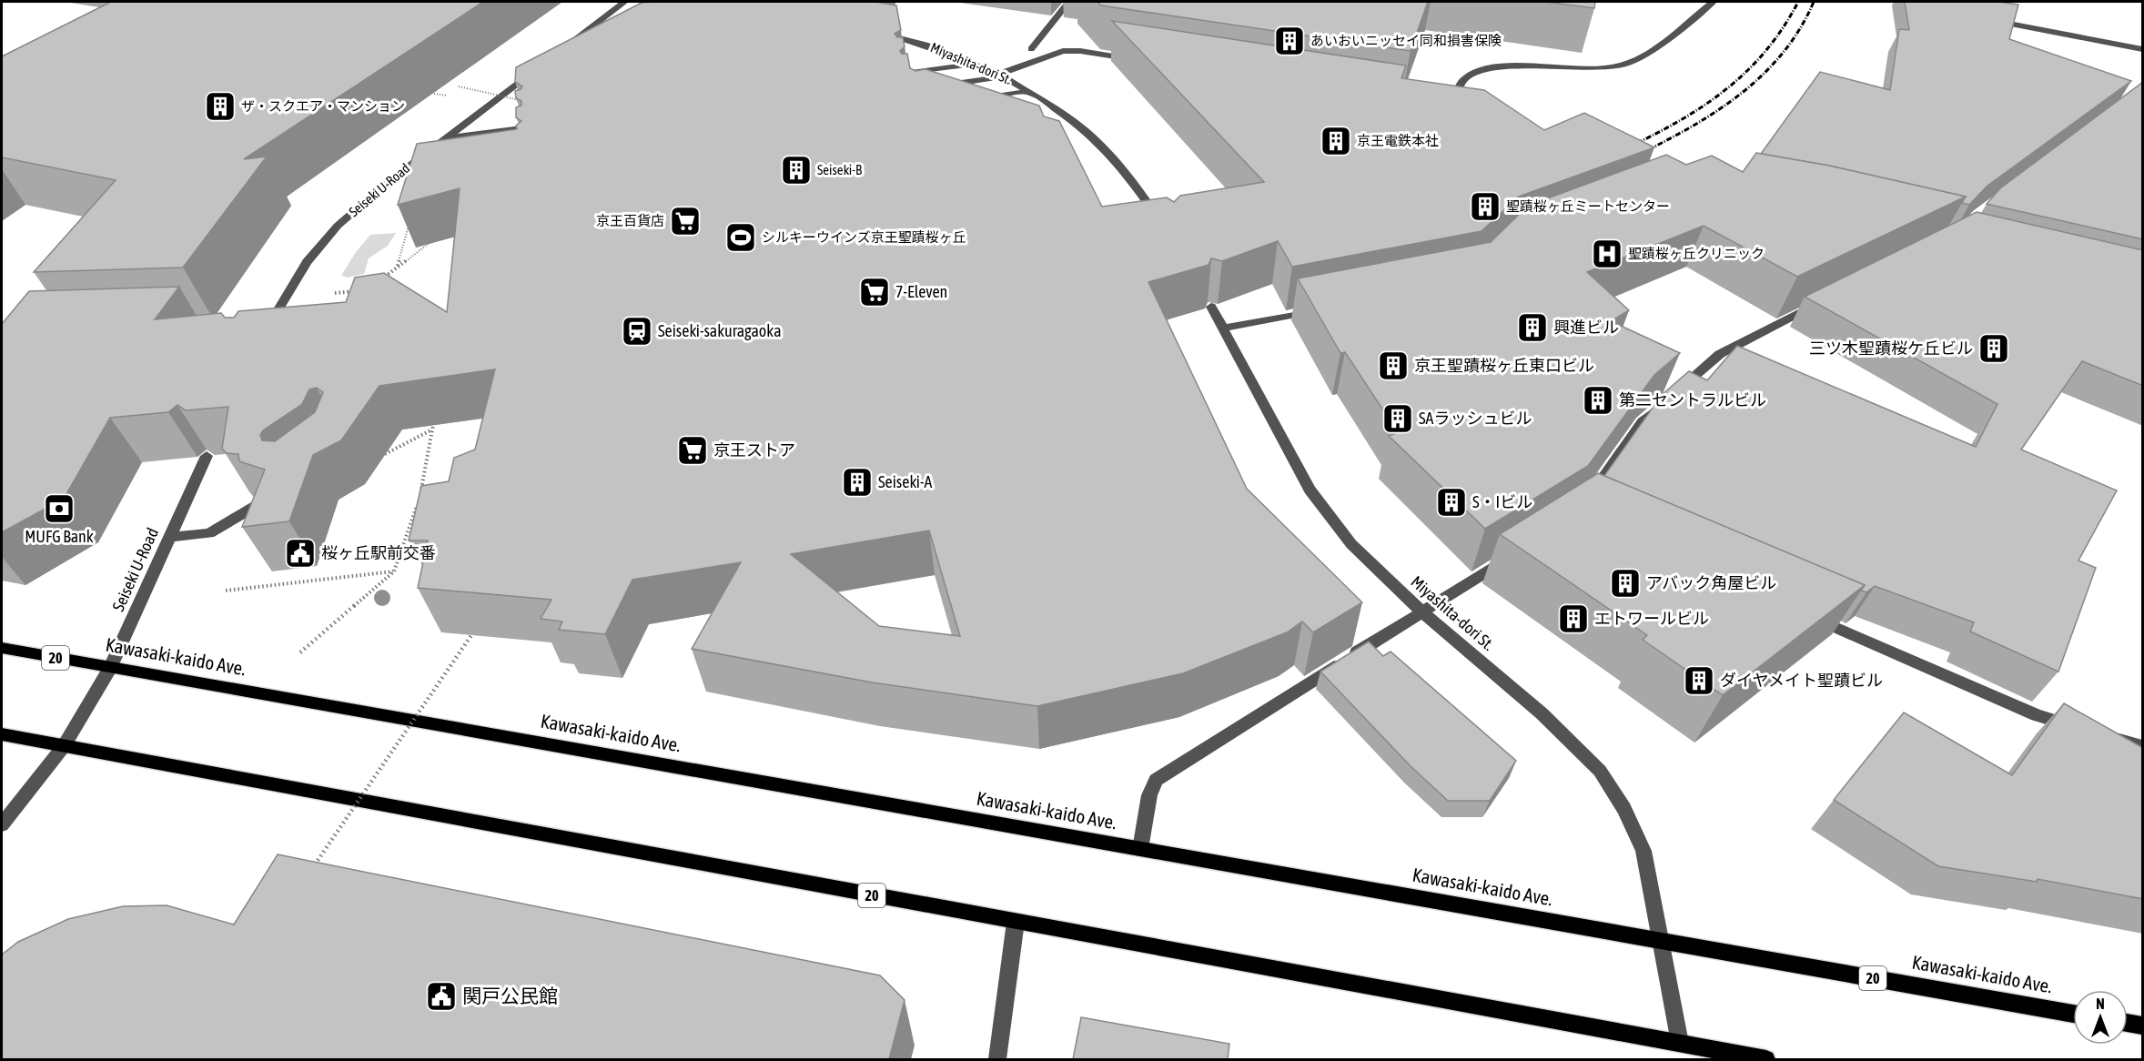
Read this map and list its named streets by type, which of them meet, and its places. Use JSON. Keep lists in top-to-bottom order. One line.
{"streets":{"main road":["Kawasaki-kaido Ave.","20"],"street":["Miyashita-dori St.","Seiseki U-Road"]},"crossings":[["Miyashita-dori St.","Kawasaki-kaido Ave."],["Miyashita-dori St.","20"],["Seiseki U-Road","Kawasaki-kaido Ave."],["Seiseki U-Road","20"]],"places":{"building":["あいおいニッセイ同和損害保険","ザ・スクエア・マンション","京王電鉄本社","Seiseki-B","聖蹟桜ヶ丘ミートセンター","興進ビル","三ツ木聖蹟桜ケ丘ビル","京王聖蹟桜ヶ丘東口ビル","第二セントラルビル","SAラッシュビル","Seiseki-A","S・Iビル","アバック角屋ビル","エトワールビル","ダイヤメイト聖蹟ビル"],"supermarket":["京王百貨店","7-Eleven","京王ストア"],"sports":["シルキーウインズ京王聖蹟桜ヶ丘"],"hospital":["聖蹟桜ヶ丘クリニック"],"station":["Seiseki-sakuragaoka"],"bank":["MUFG Bank"],"public building":["桜ヶ丘駅前交番","関戸公民館"]},"north":"top"}
